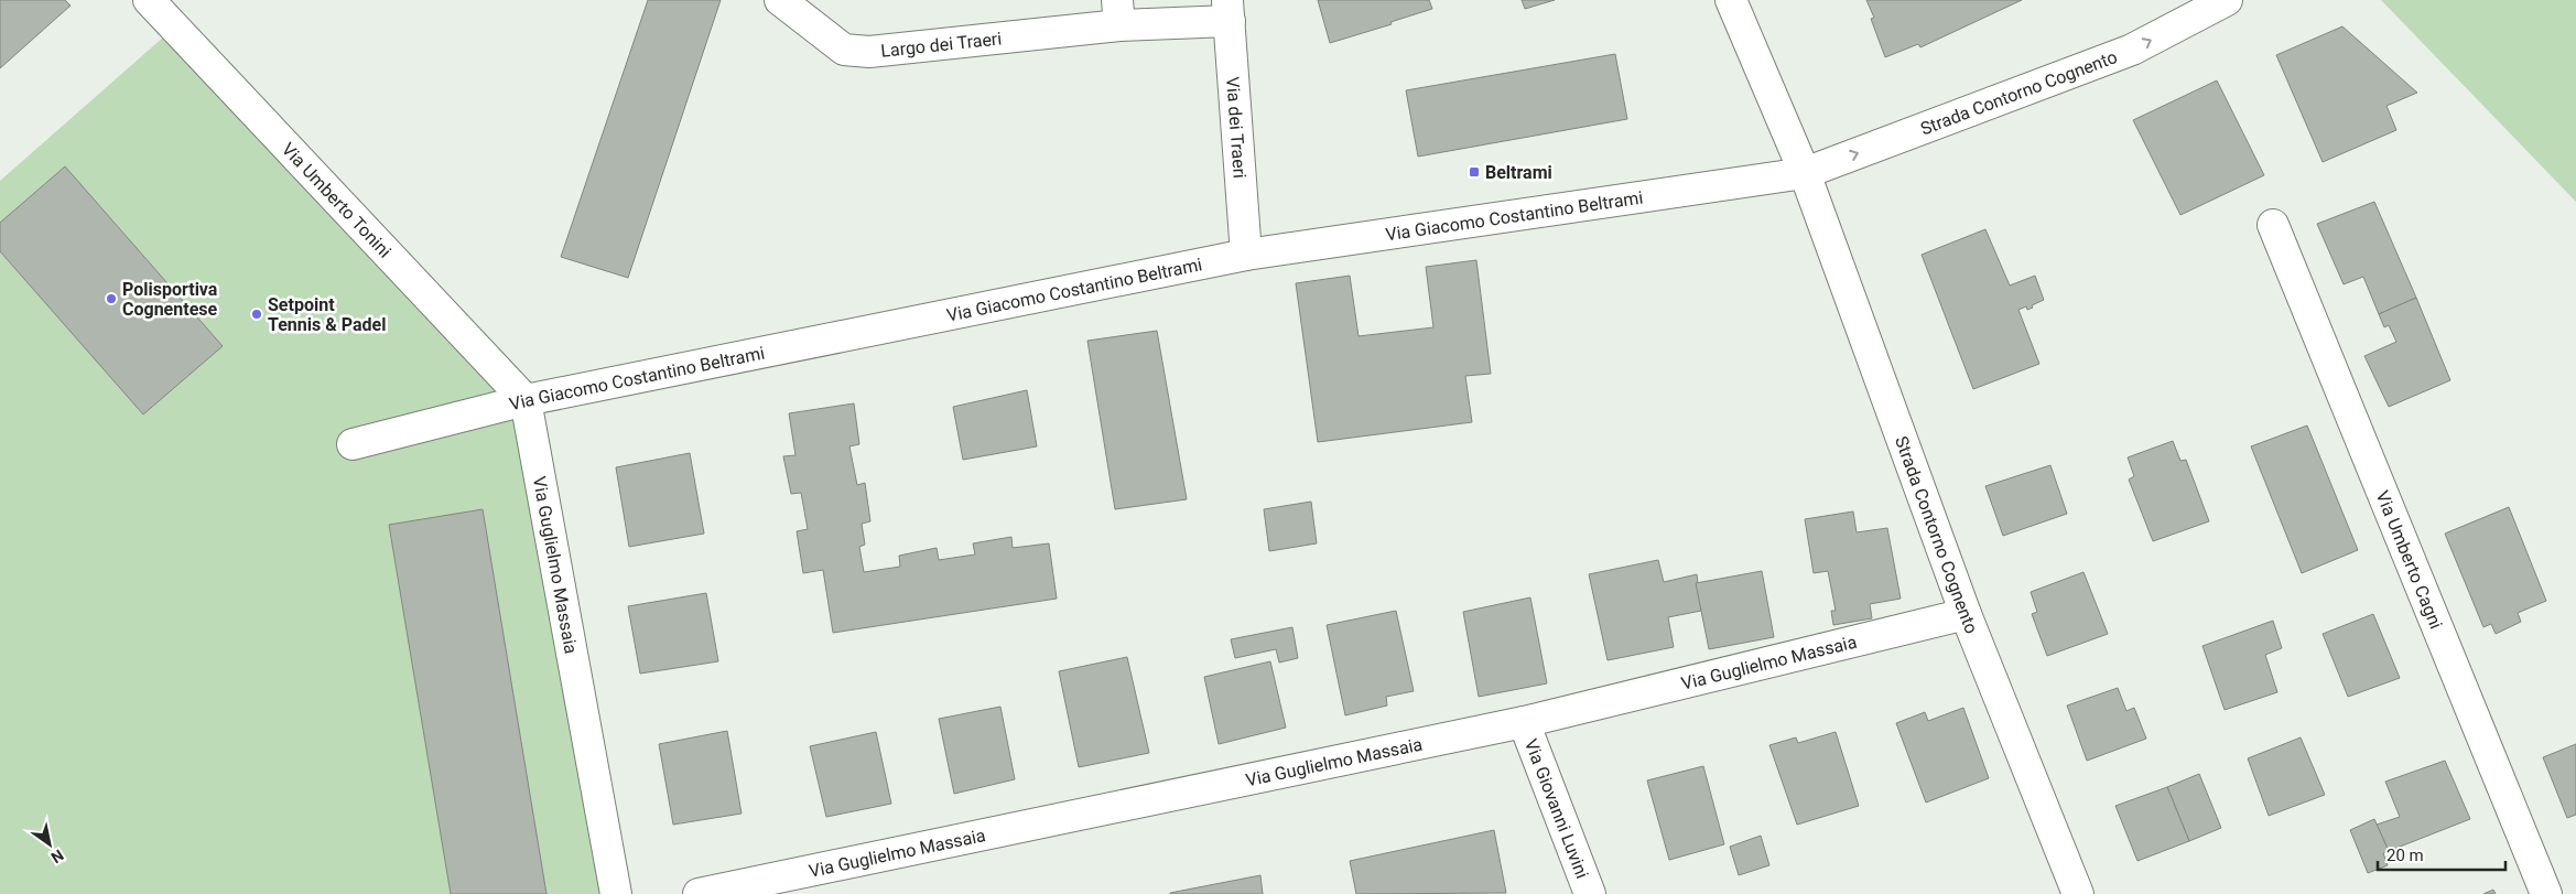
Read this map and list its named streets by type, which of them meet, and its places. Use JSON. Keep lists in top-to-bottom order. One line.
{"streets":{"street":["Largo dei Traeri","Strada Contorno Cognento","Via dei Traeri","Via Umberto Tonini","Via Giacomo Costantino Beltrami","Via Umberto Cagni","Via Guglielmo Massaia","Via Giovanni Luvini"]},"crossings":[["Largo dei Traeri","Via dei Traeri"],["Strada Contorno Cognento","Via Giacomo Costantino Beltrami"],["Strada Contorno Cognento","Via Guglielmo Massaia"],["Via dei Traeri","Via Giacomo Costantino Beltrami"],["Via Umberto Tonini","Via Giacomo Costantino Beltrami"],["Via Umberto Tonini","Via Guglielmo Massaia"],["Via Giacomo Costantino Beltrami","Via Guglielmo Massaia"],["Via Guglielmo Massaia","Via Giovanni Luvini"]],"places":{"transit":["Beltrami"],"other":["Polisportiva Cognentese","Setpoint Tennis & Padel"]},"scale_bar":"20 m","north":"bottom right"}
